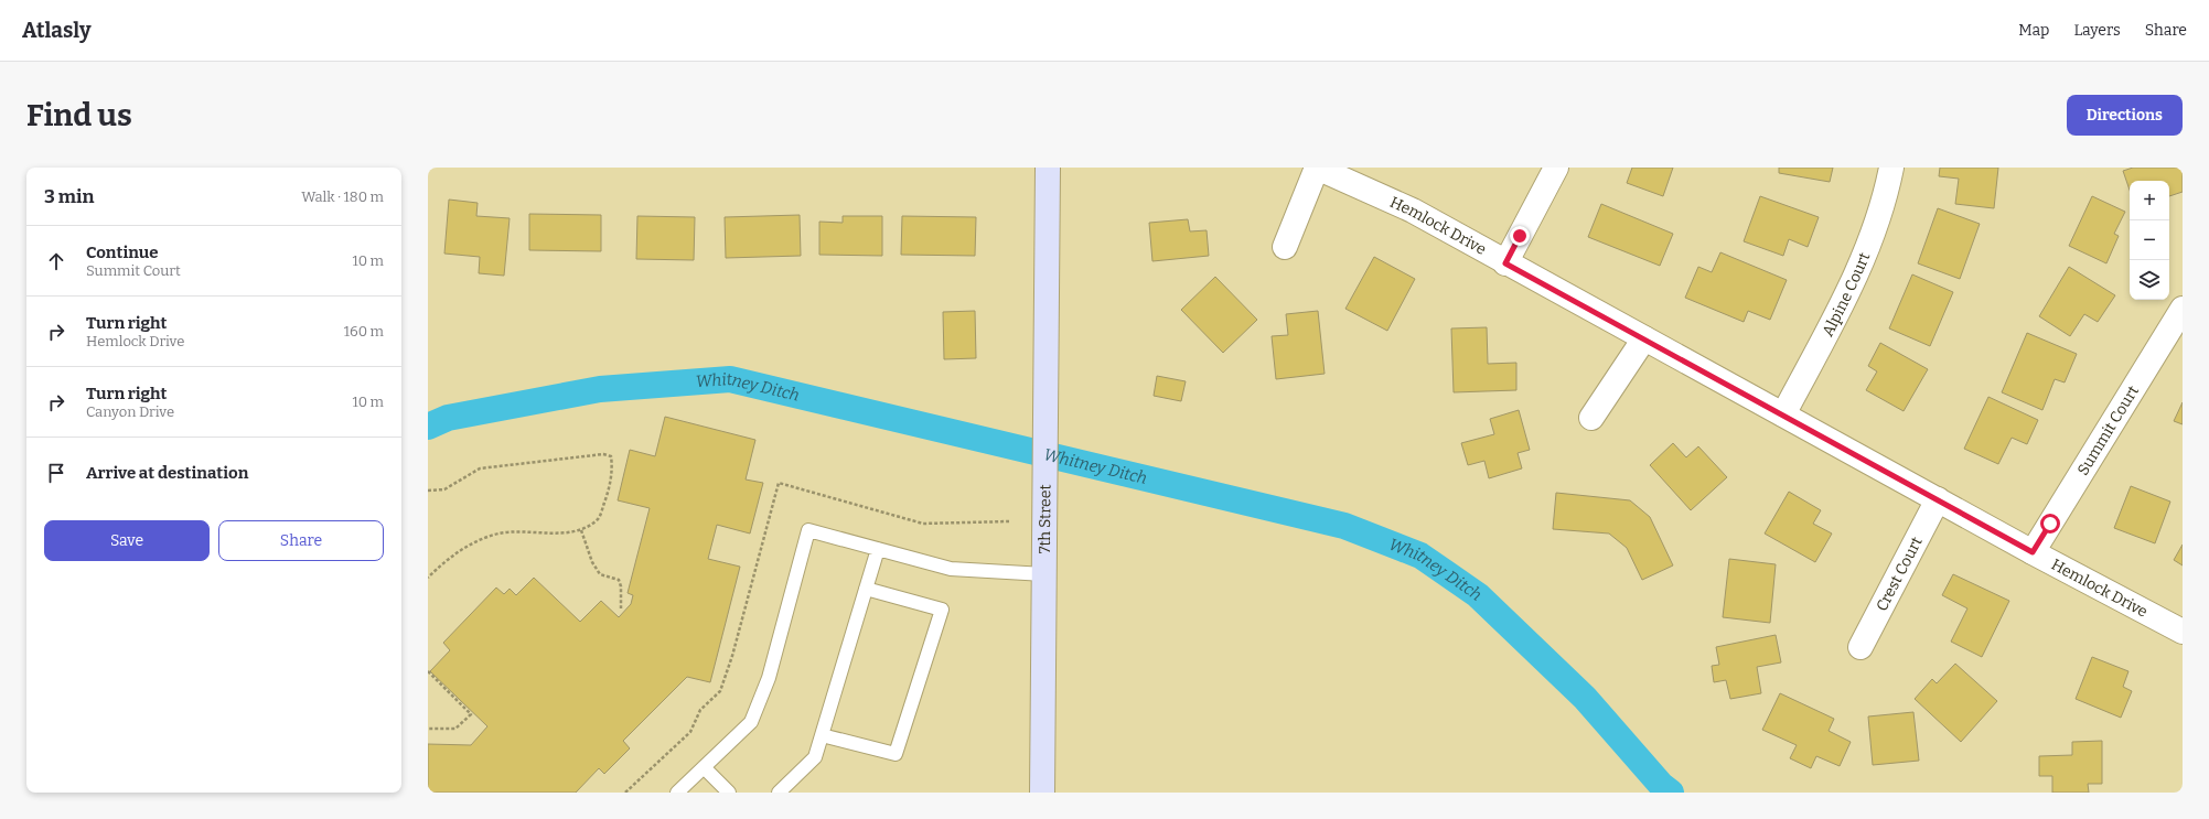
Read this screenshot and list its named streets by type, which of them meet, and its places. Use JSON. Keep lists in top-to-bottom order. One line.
{"streets":{"street":["Hemlock Drive","Alpine Court","Summit Court","7th Street","Crest Court"]},"crossings":[["Hemlock Drive","Alpine Court"],["Hemlock Drive","Summit Court"],["Hemlock Drive","Crest Court"]],"water":["Whitney Ditch"],"page":{"header":"Atlasly","nav":["Map","Layers","Share"],"buttons":["Directions",["Save","Share"]],"title":"Find us","heading":["3 min","Walk · 180 m"],"map_buttons":["+","−"],"list":[["Continue","Summit Court","10 m"],["Turn right","Hemlock Drive","160 m"],["Turn right","Canyon Drive","10 m"],"Arrive at destination"]}}
